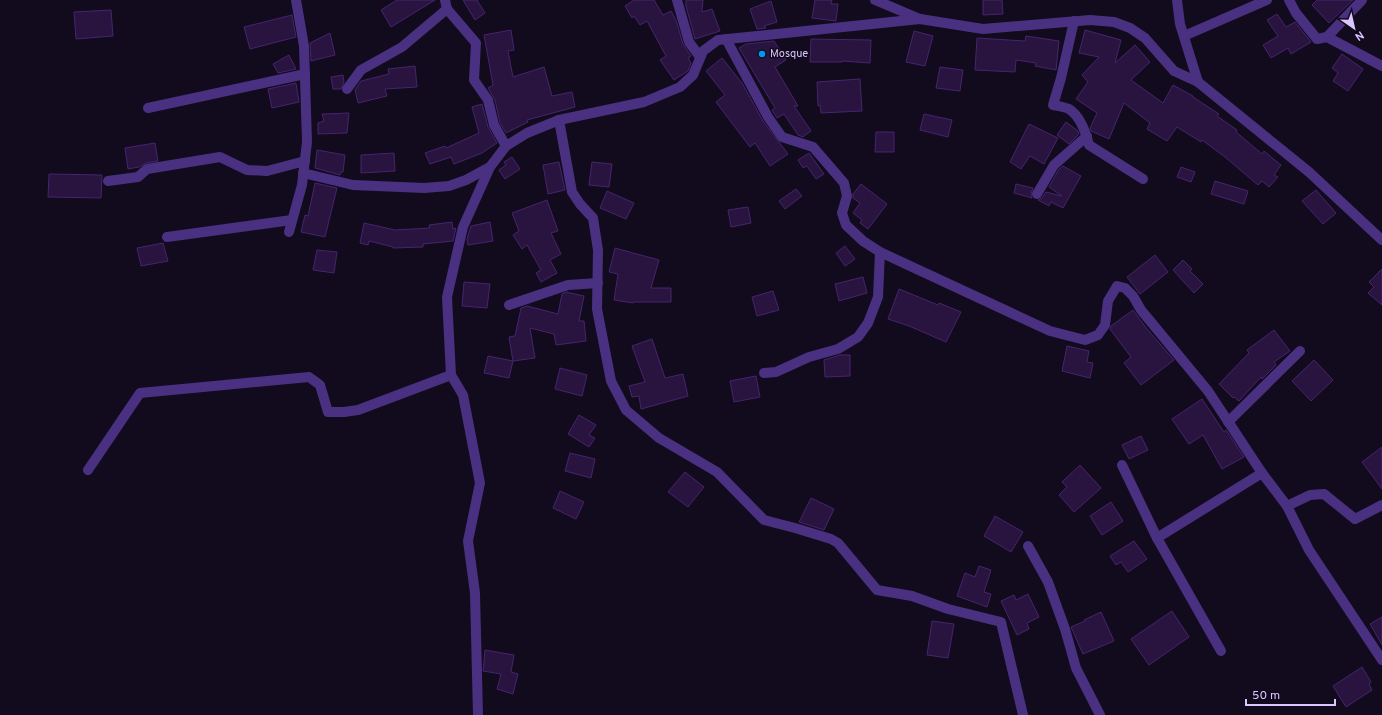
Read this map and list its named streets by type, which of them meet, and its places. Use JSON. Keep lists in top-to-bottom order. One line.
{"places":["Mosque"],"scale_bar":"50 m","north":"bottom right"}
